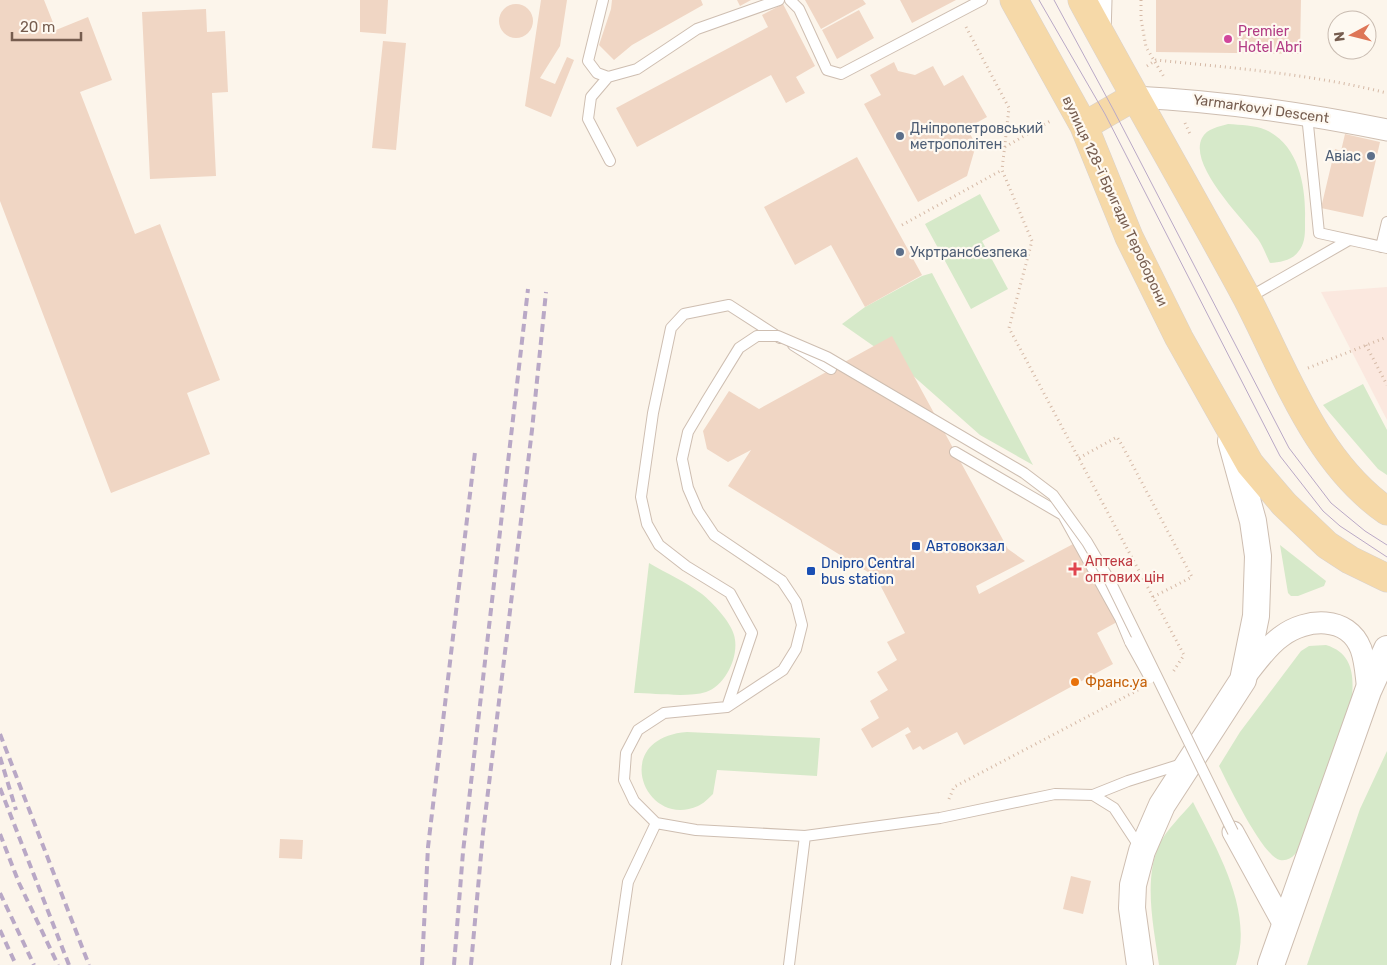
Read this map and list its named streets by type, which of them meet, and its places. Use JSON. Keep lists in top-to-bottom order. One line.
{"streets":{"main road":["вулиця 128-ї Бригади Тероборони"],"street":["Yarmarkovyi Descent"]},"places":{"other":["Premier Hotel Abri","Дніпропетровський метрополітен","Авіас","Укртрансбезпека","Франс.уа"],"transit":["Автовокзал","Dnipro Central bus station"],"health":["Аптека оптових цін"]},"scale_bar":"20 m","north":"left"}
